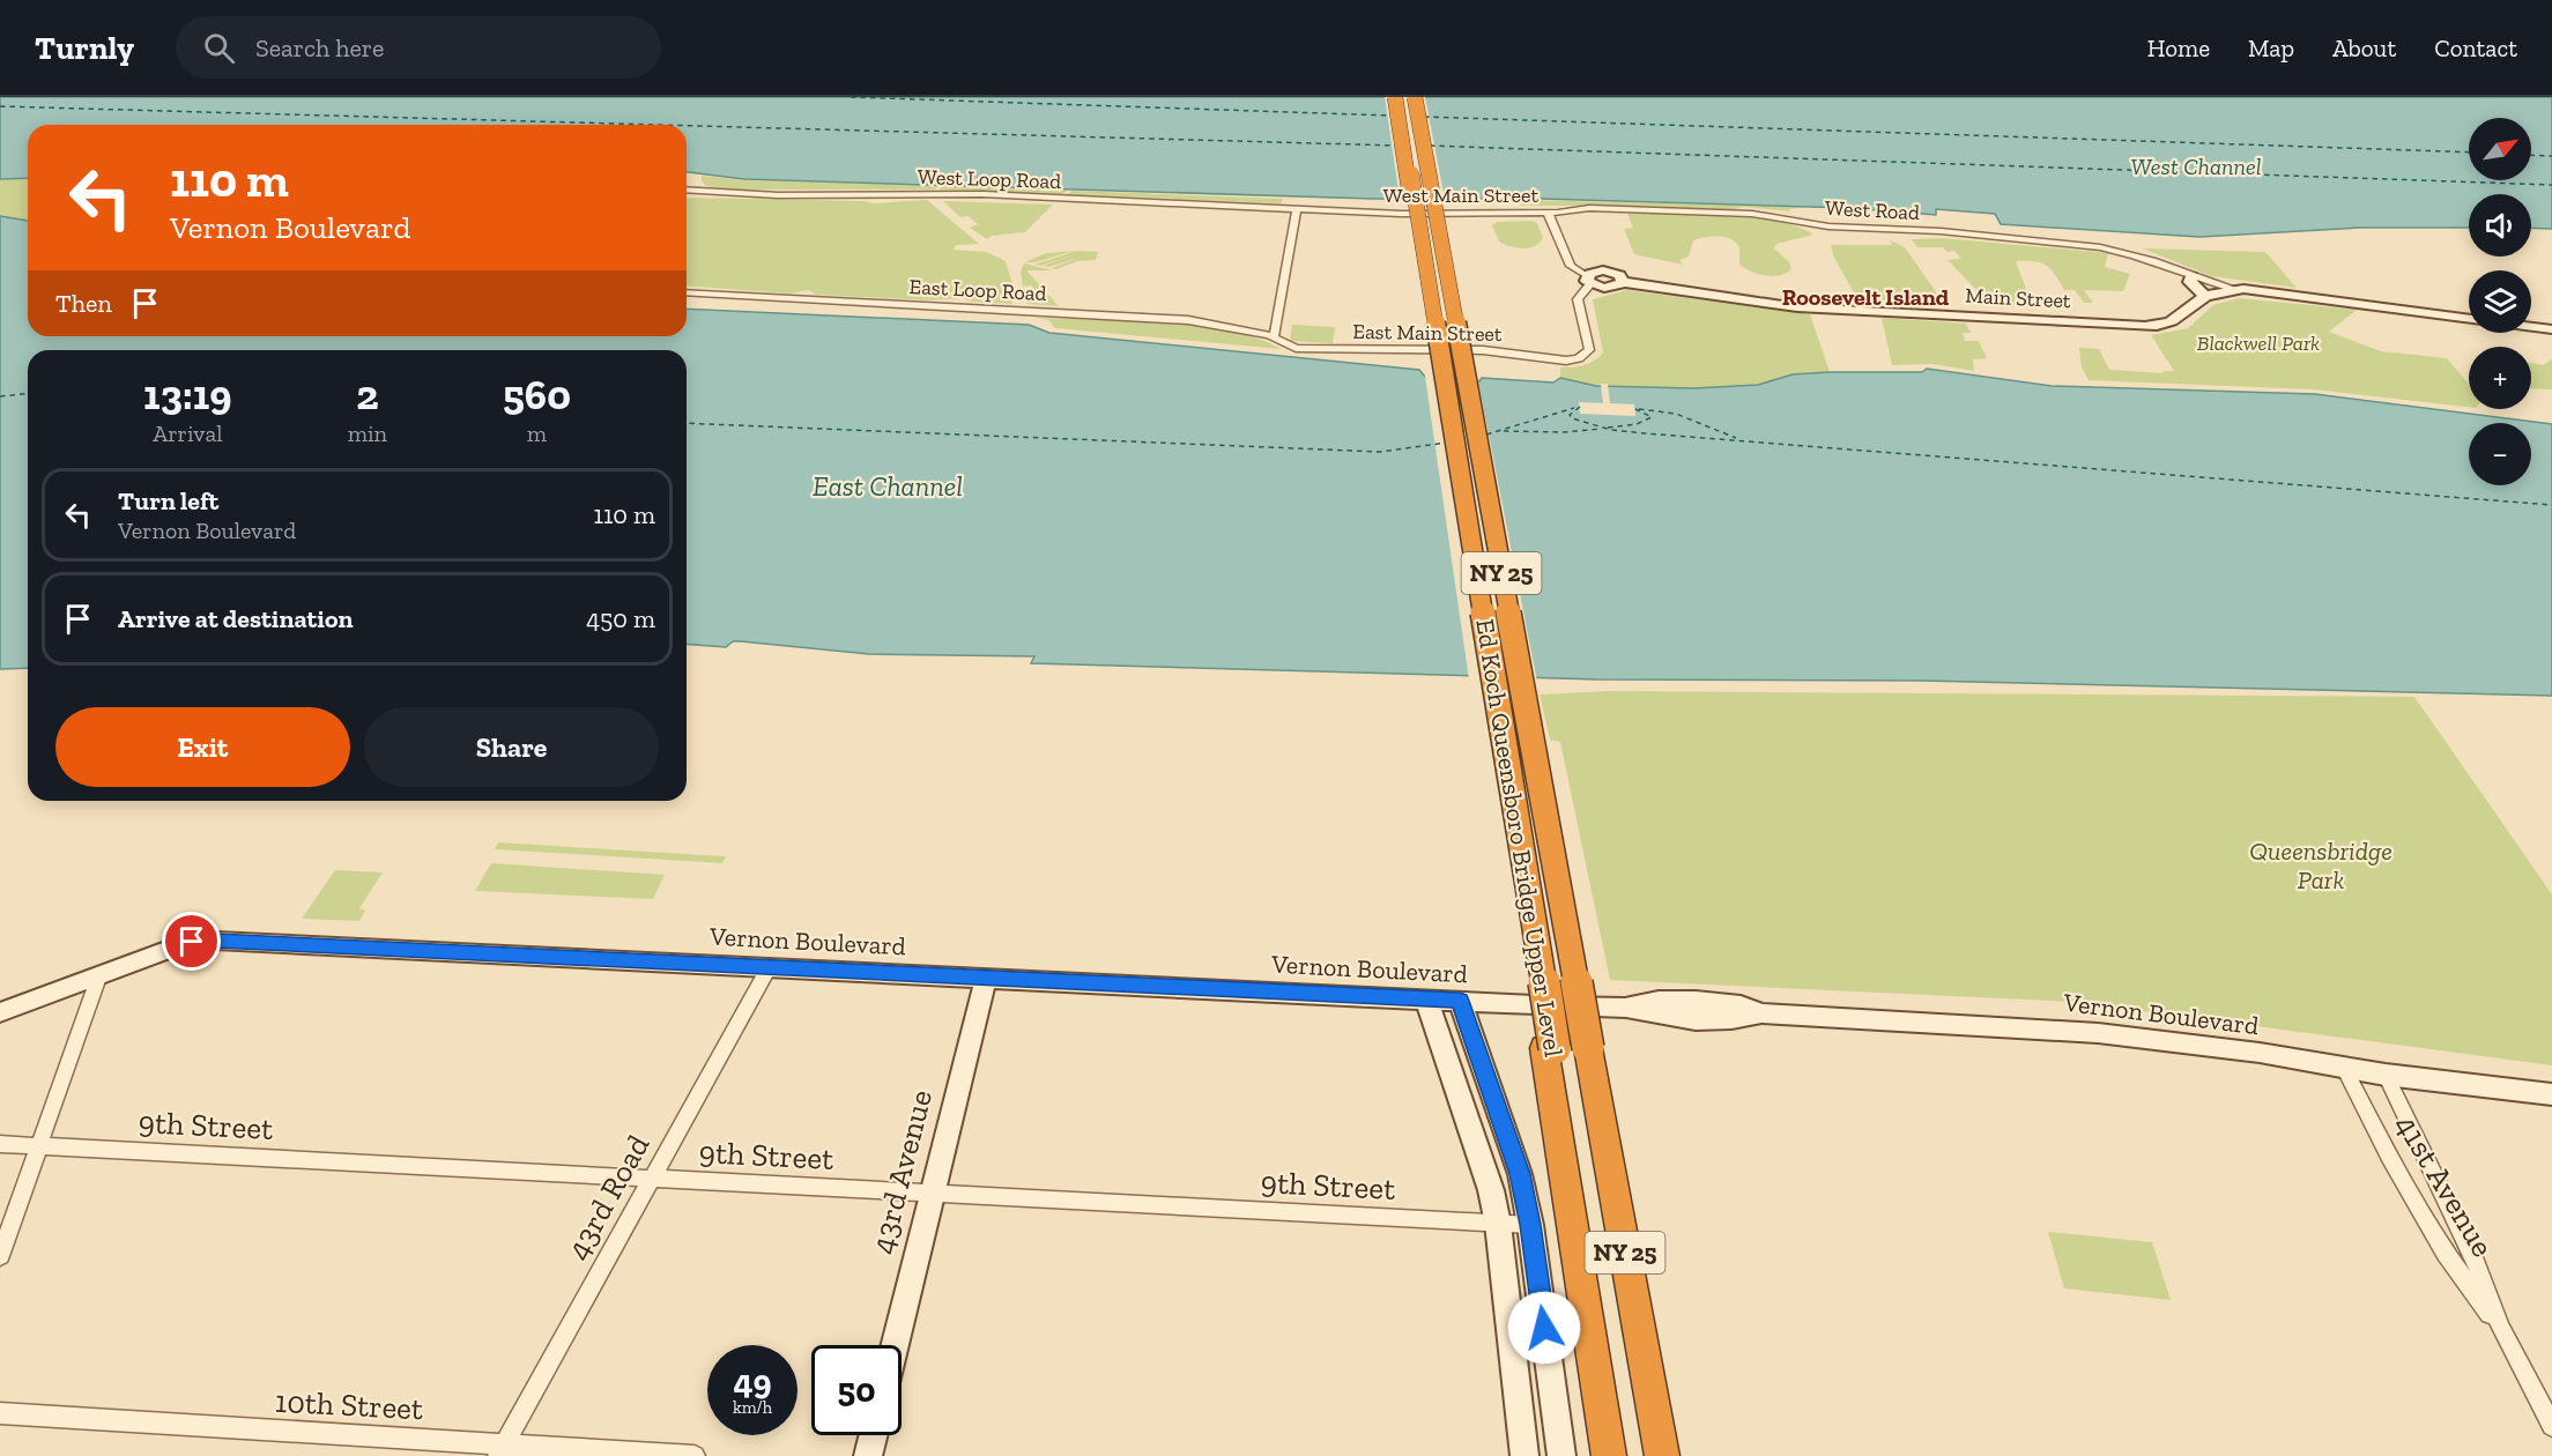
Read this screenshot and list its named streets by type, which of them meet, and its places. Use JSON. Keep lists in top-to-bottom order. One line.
{"streets":{"highway":["NY 25","Ed Koch Queensboro Bridge Upper Level"],"main road":["Main Street","Vernon Boulevard","43rd Avenue"],"street":["West Loop Road","West Main Street","West Road","East Loop Road","East Main Street","9th Street","41st Avenue","43rd Road","10th Street"]},"crossings":[["West Loop Road","West Main Street"],["West Main Street","West Road"],["West Main Street","Main Street"],["West Main Street","East Main Street"],["West Road","Main Street"],["East Loop Road","East Main Street"],["Main Street","East Main Street"],["NY 25","Ed Koch Queensboro Bridge Upper Level"],["Vernon Boulevard","43rd Avenue"],["Vernon Boulevard","41st Avenue"],["Vernon Boulevard","43rd Road"],["9th Street","43rd Avenue"],["9th Street","43rd Road"],["43rd Road","10th Street"]],"districts":["Roosevelt Island"],"water":["West Channel","East Channel"],"parks":["Blackwell Park","Queensbridge Park"],"north":"top right","page":{"header":"Turnly","search":"Search here","nav":["Home","Map","About","Contact"],"map_buttons":["+","−"],"turn":["110 m","Vernon Boulevard"],"then":"Then","eta":["13:19","Arrival","2","min","560","m"],"list":[{"name":"Turn left","note":"Vernon Boulevard","value":"110 m"},{"name":"Arrive at destination","value":"450 m"}],"buttons":["Exit","Share"],"speed":"49 km/h","limit":"50"}}
